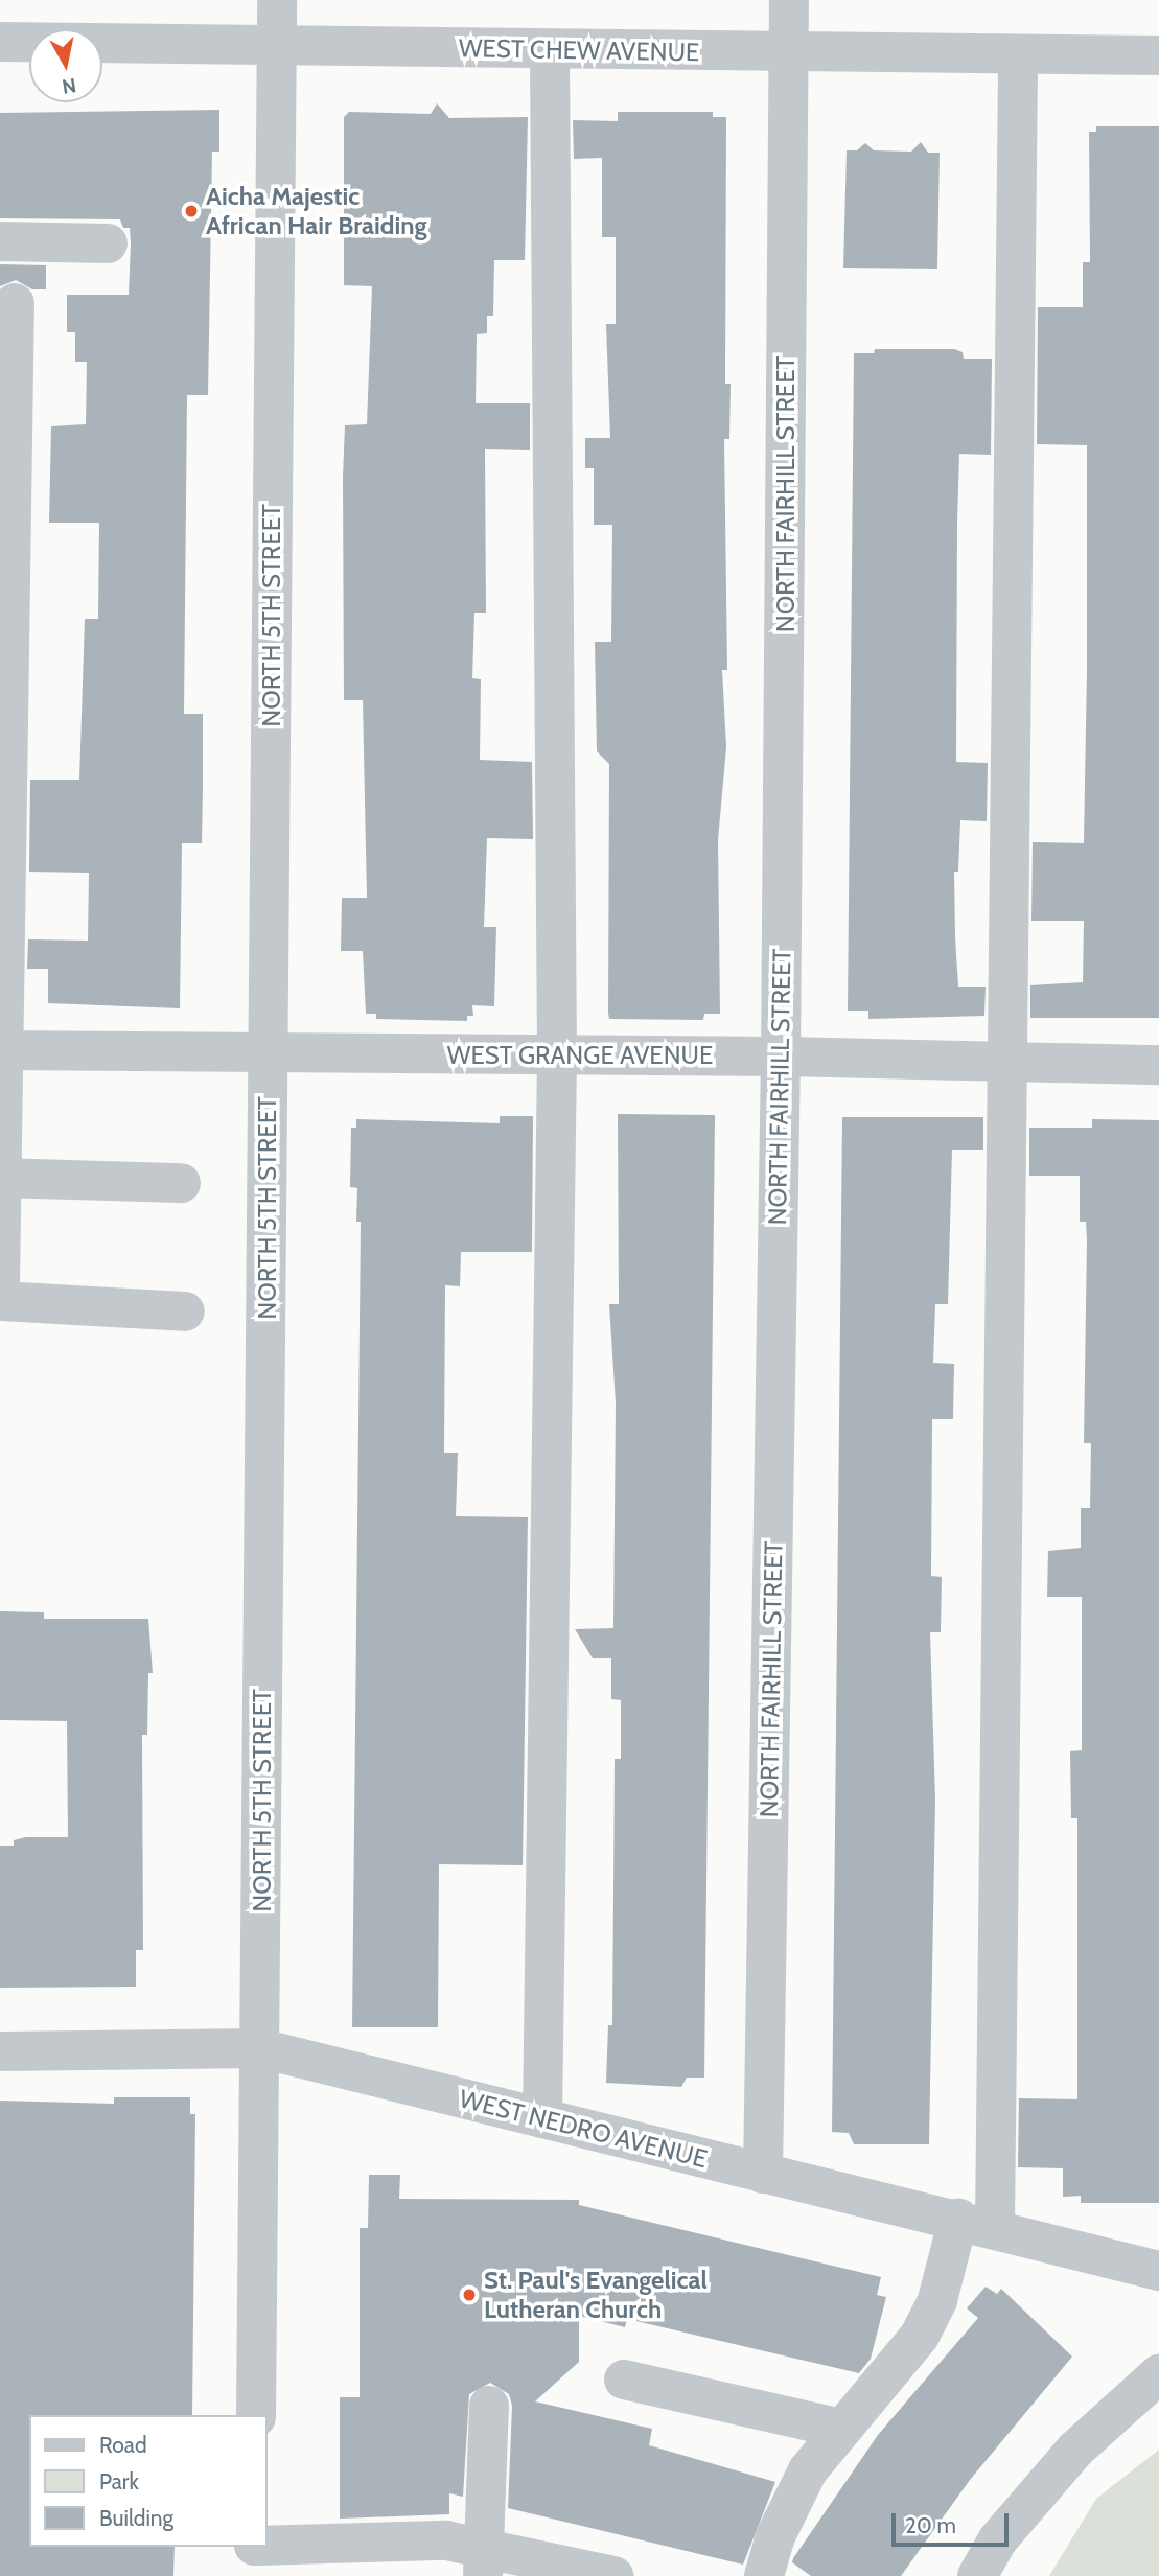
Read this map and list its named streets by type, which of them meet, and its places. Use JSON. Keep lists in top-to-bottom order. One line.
{"streets":{"street":["WEST CHEW AVENUE","NORTH FAIRHILL STREET","NORTH 5TH STREET","WEST GRANGE AVENUE","WEST NEDRO AVENUE"]},"crossings":[["WEST CHEW AVENUE","NORTH FAIRHILL STREET"],["WEST CHEW AVENUE","NORTH 5TH STREET"],["NORTH FAIRHILL STREET","WEST GRANGE AVENUE"],["NORTH FAIRHILL STREET","WEST NEDRO AVENUE"],["NORTH 5TH STREET","WEST GRANGE AVENUE"],["NORTH 5TH STREET","WEST NEDRO AVENUE"]],"places":["Aicha Majestic African Hair Braiding","St. Paul's Evangelical Lutheran Church"],"legend":["Road","Park","Building"],"scale_bar":"20 m","north":"bottom"}
